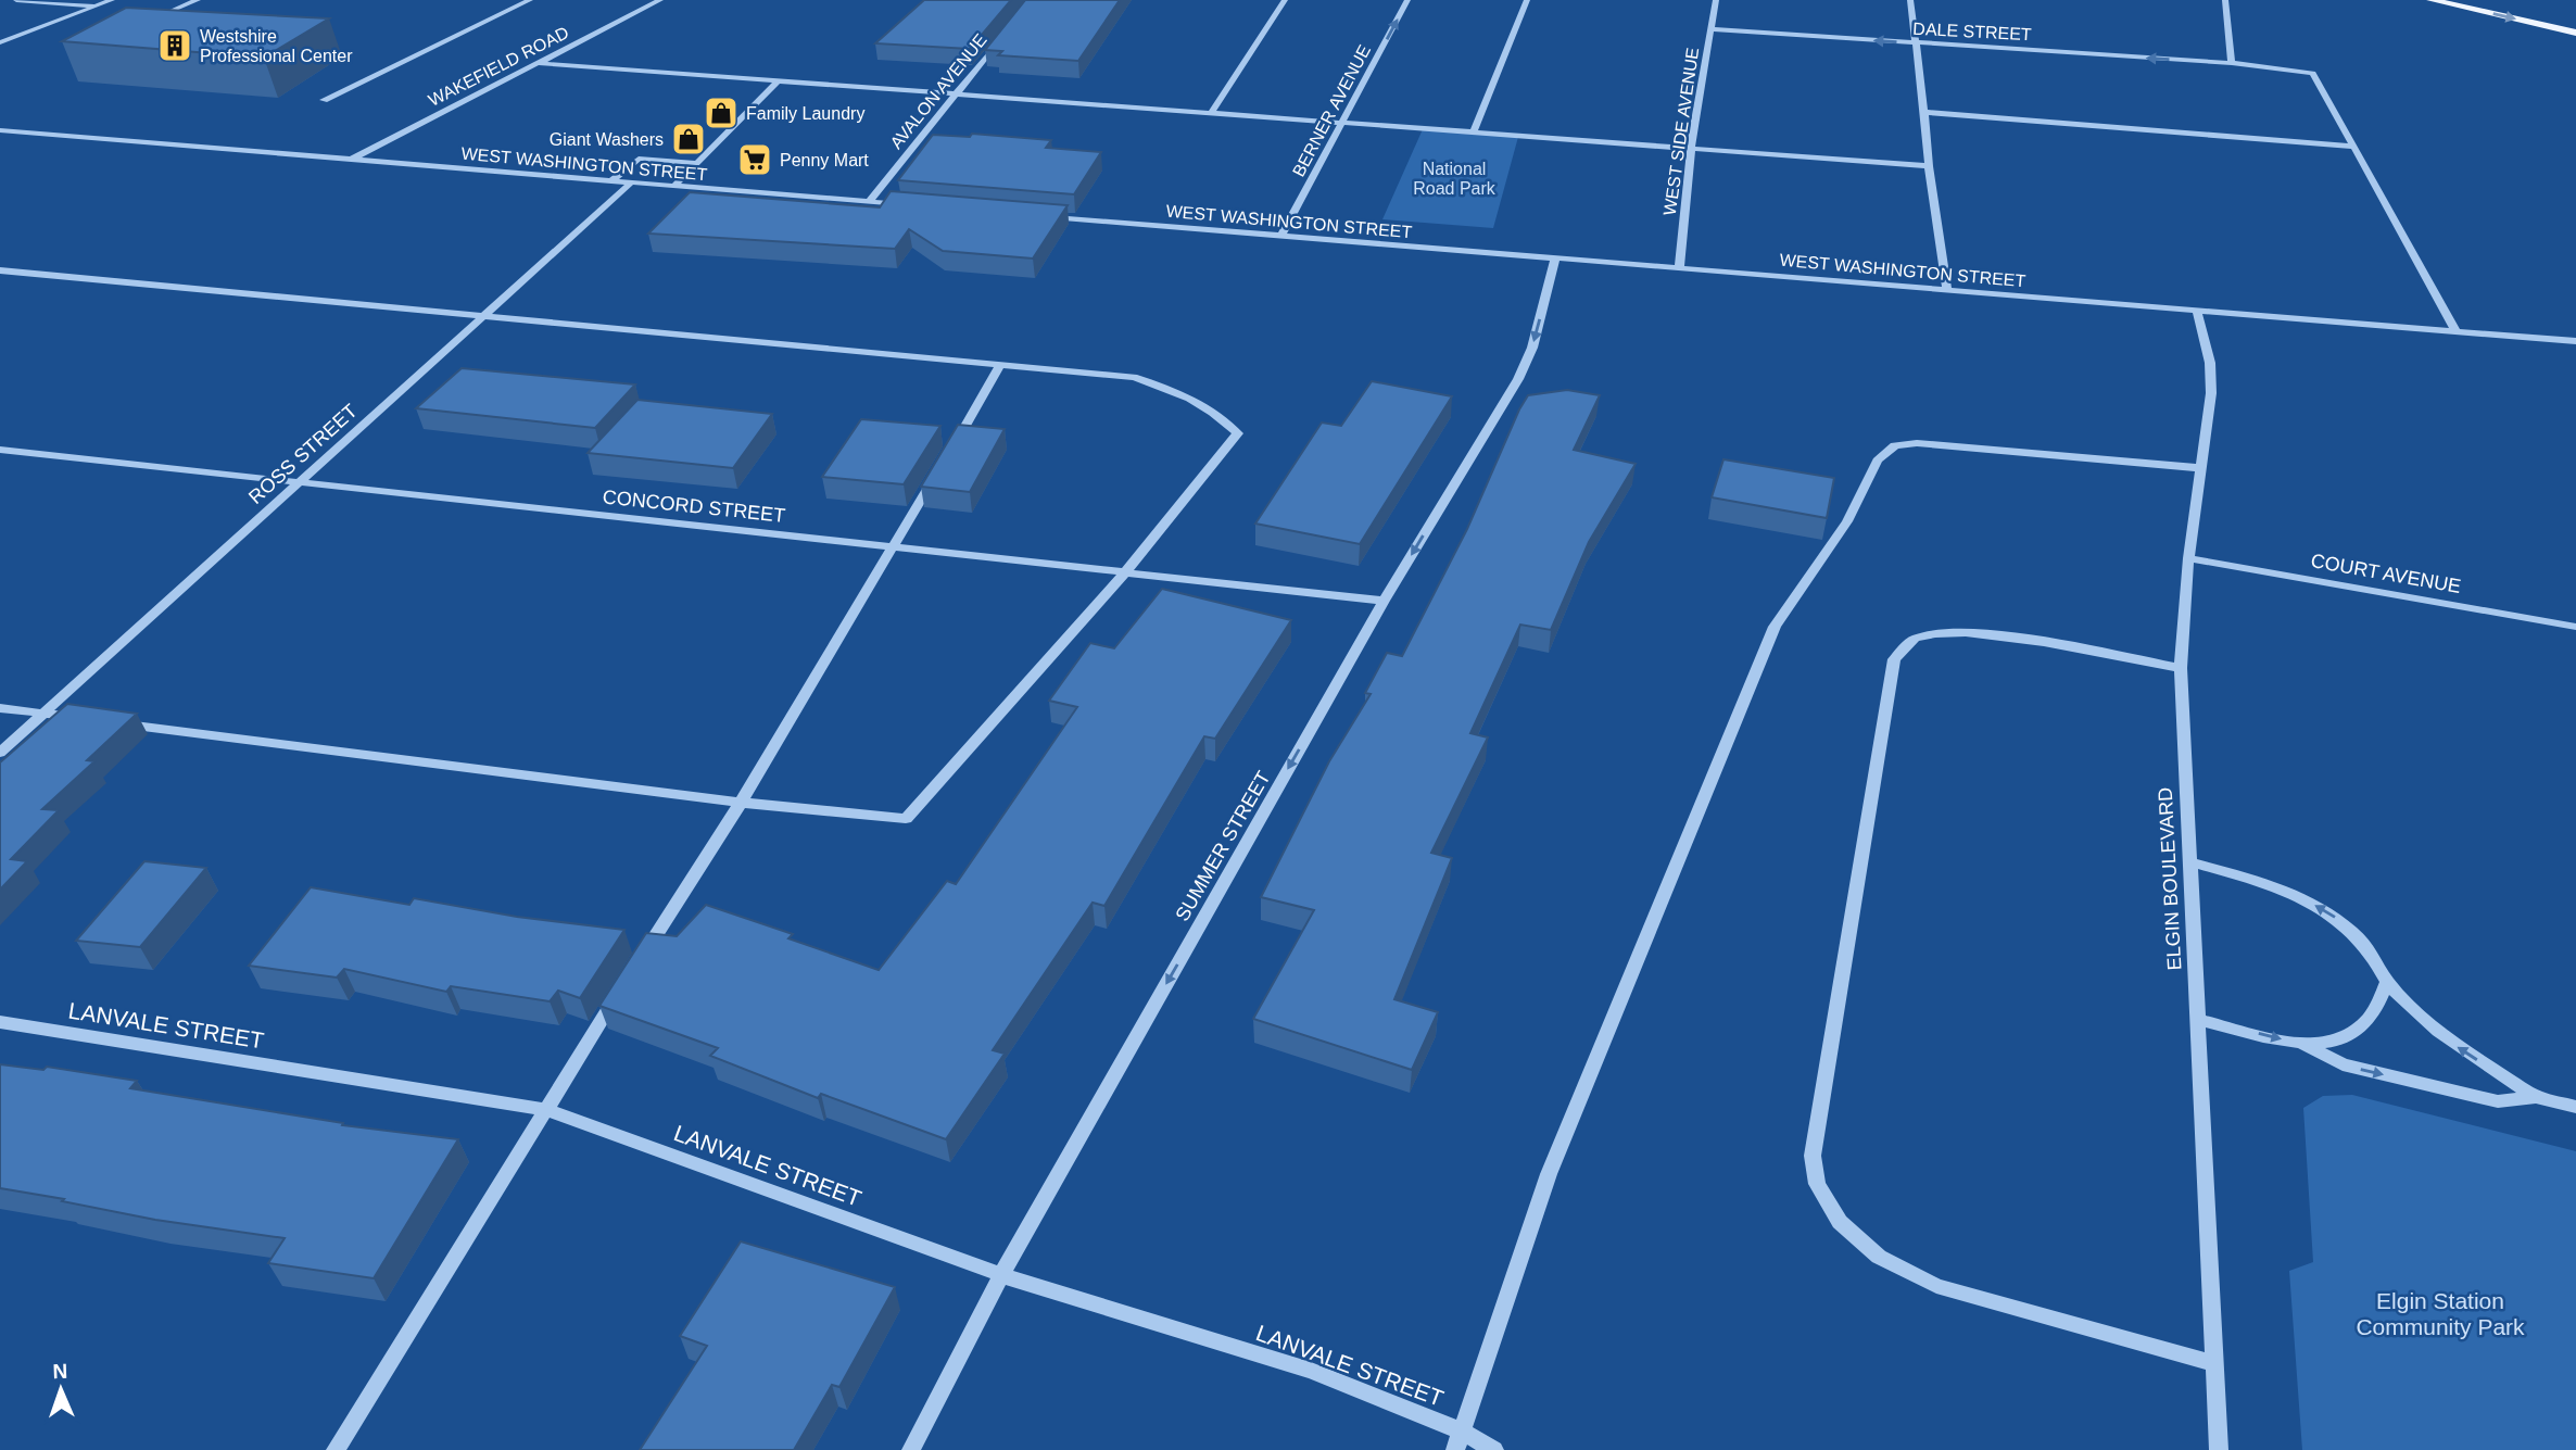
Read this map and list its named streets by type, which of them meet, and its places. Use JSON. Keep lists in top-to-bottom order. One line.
{"streets":{"street":["DALE STREET","WAKEFIELD ROAD","AVALON AVENUE","BERNER AVENUE","WEST SIDE AVENUE","WEST WASHINGTON STREET","ROSS STREET","CONCORD STREET","COURT AVENUE","SUMMER STREET","ELGIN BOULEVARD","LANVALE STREET"]},"crossings":[["DALE STREET","WEST SIDE AVENUE"],["WAKEFIELD ROAD","WEST WASHINGTON STREET"],["AVALON AVENUE","WEST WASHINGTON STREET"],["BERNER AVENUE","WEST WASHINGTON STREET"],["WEST SIDE AVENUE","WEST WASHINGTON STREET"],["WEST WASHINGTON STREET","ROSS STREET"],["WEST WASHINGTON STREET","SUMMER STREET"],["WEST WASHINGTON STREET","ELGIN BOULEVARD"],["ROSS STREET","CONCORD STREET"],["CONCORD STREET","SUMMER STREET"],["COURT AVENUE","ELGIN BOULEVARD"],["SUMMER STREET","LANVALE STREET"]],"one_way":["SUMMER STREET"],"parks":["National Road Park","Elgin Station Community Park"],"places":{"building":["Westshire Professional Center"],"shop":["Family Laundry","Giant Washers"],"supermarket":["Penny Mart"]},"north":"top"}
